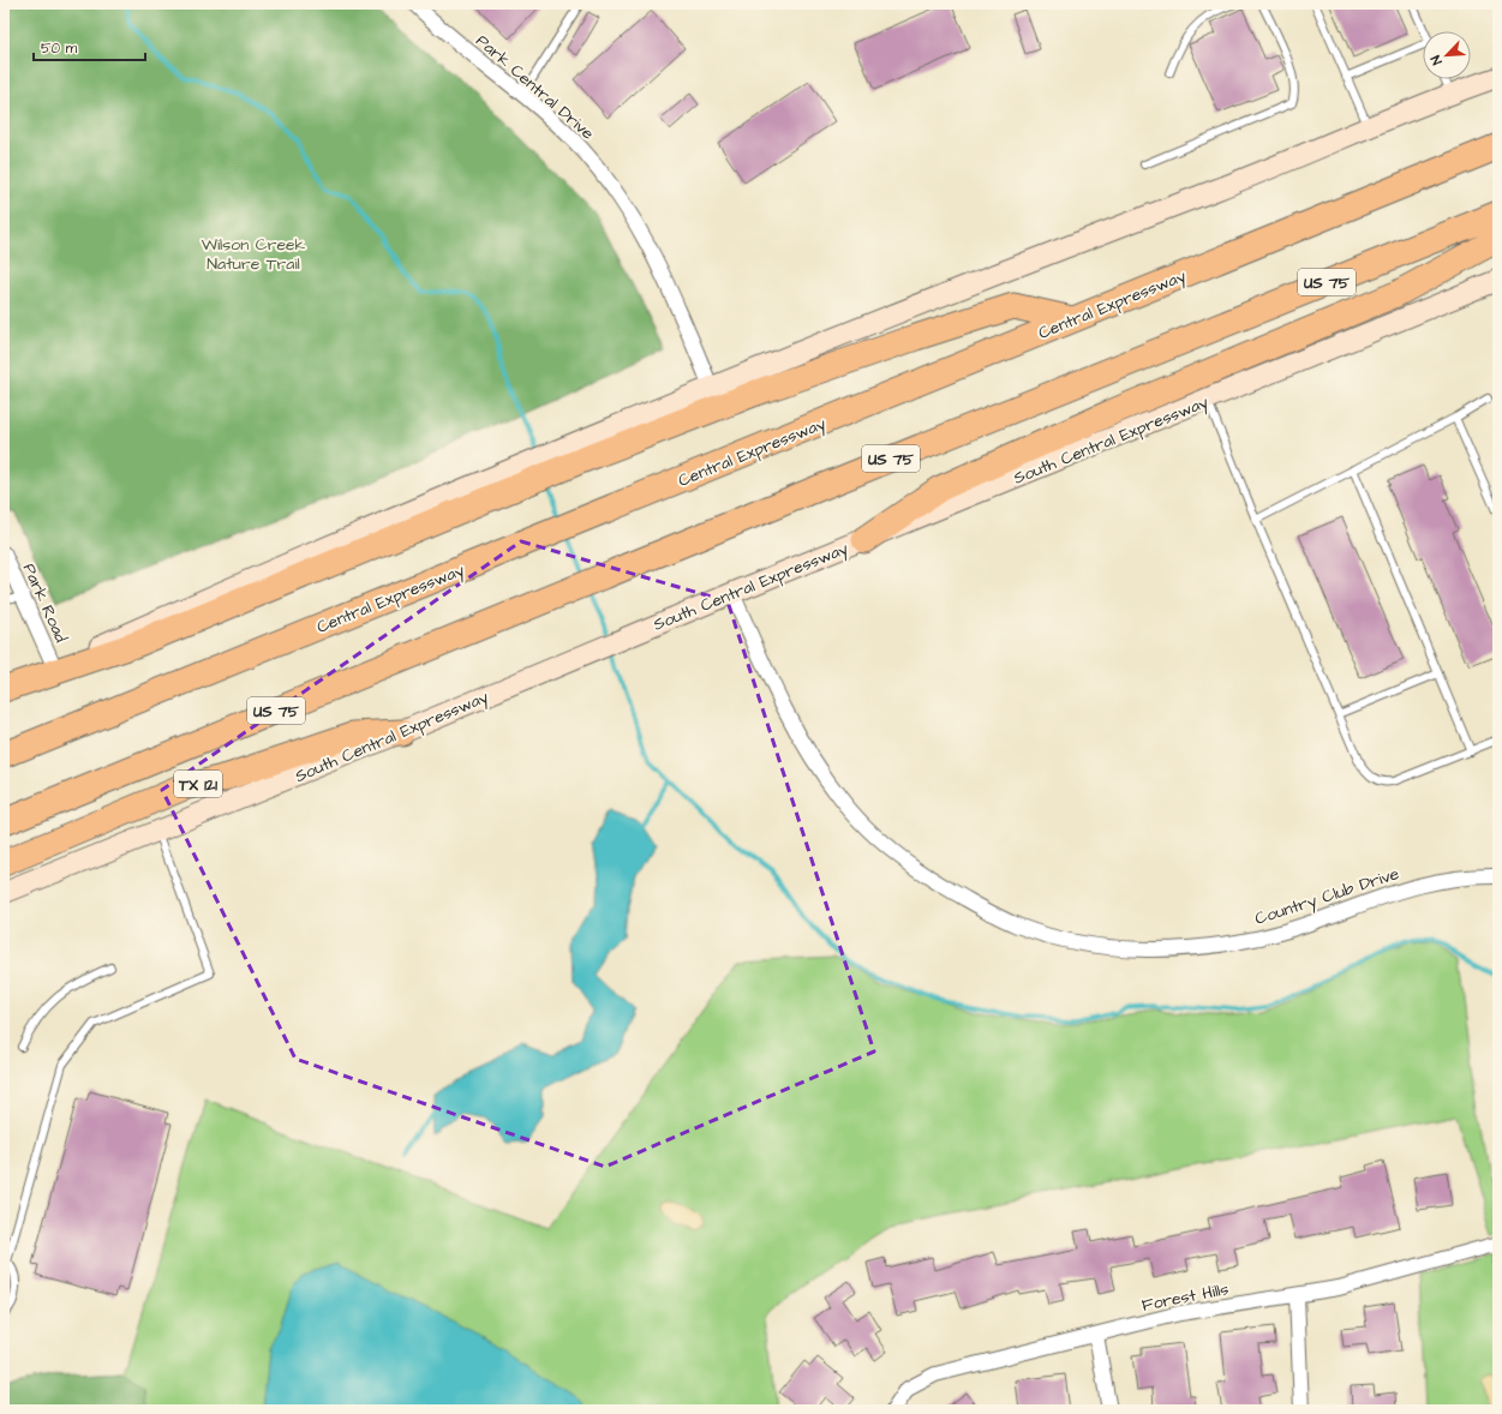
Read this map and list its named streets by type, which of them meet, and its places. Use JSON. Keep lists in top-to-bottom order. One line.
{"streets":{"highway":["US 75","Central Expressway","TX 121"],"main road":["South Central Expressway"],"street":["Park Central Drive","Park Road","Country Club Drive","Forest Hills"]},"crossings":[["South Central Expressway","TX 121"],["South Central Expressway","Country Club Drive"]],"parks":["Wilson Creek Nature Trail"],"scale_bar":"50 m","north":"bottom left"}
